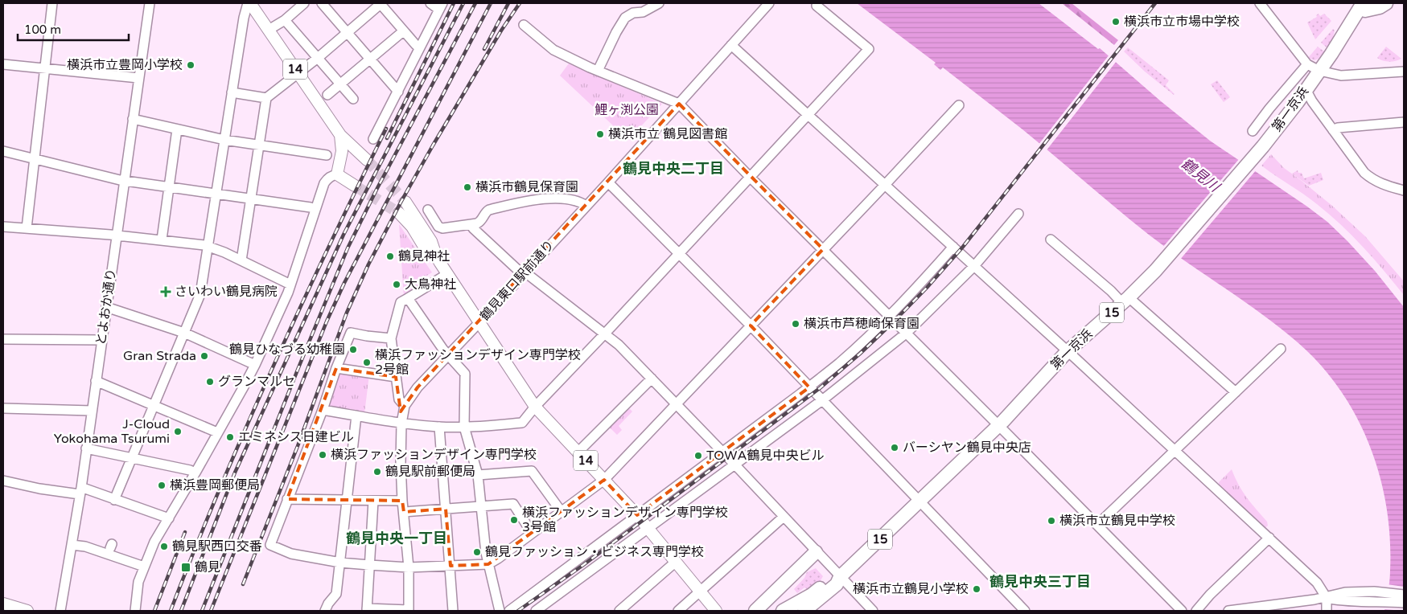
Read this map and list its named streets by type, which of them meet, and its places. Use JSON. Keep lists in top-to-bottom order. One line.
{"streets":{"highway":["第一京浜","15"],"main road":["14"],"street":["鶴見東口駅前通り","とよおか通り"]},"crossings":[["14","鶴見東口駅前通り"]],"districts":["鶴見中央二丁目","鶴見中央一丁目","鶴見中央三丁目"],"water":["鶴見川"],"parks":["鯉ヶ渕公園"],"places":{"other":["横浜市立市場中学校","横浜市立豊岡小学校","横浜市立 鶴見図書館","横浜市鶴見保育園","鶴見神社","大鳥神社","横浜市芦穂崎保育園","鶴見ひなづる幼稚園","Gran Strada","横浜ファッションデザイン専門学校 2号館","グランマルセ","J-Cloud Yokohama Tsurumi","エミネンス日建ビル","バーシヤン鶴見中央店","横浜ファッションデザイン専門学校","TOWA鶴見中央ビル","鶴見駅前郵便局","横浜豊岡郵便局","横浜ファッションデザイン専門学校 3号館","横浜市立鶴見中学校","鶴見駅西口交番","鶴見ファッション・ビジネス専門学校","横浜市立鶴見小学校"],"health":["さいわい鶴見病院"],"transit":["鶴見"]},"scale_bar":"100 m"}
